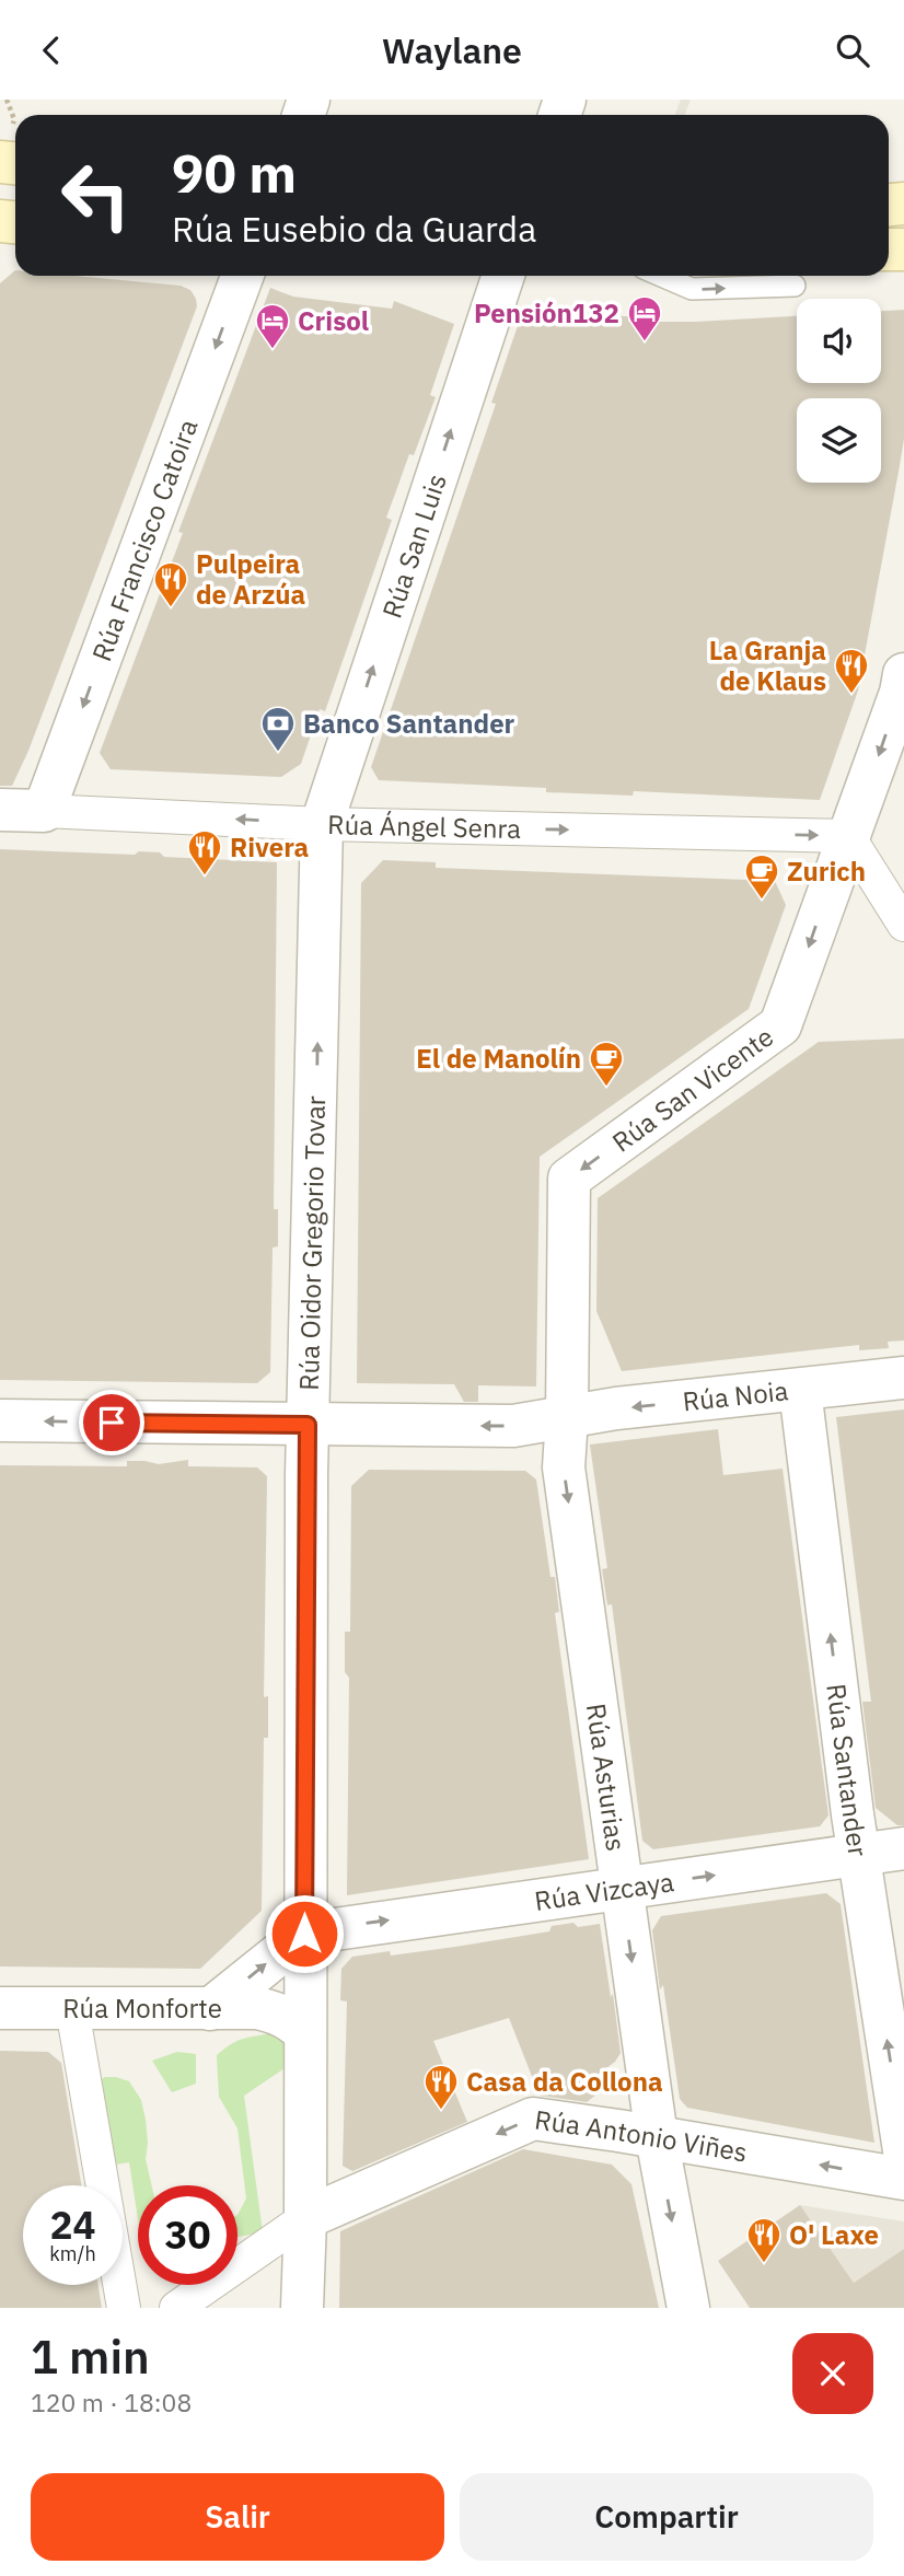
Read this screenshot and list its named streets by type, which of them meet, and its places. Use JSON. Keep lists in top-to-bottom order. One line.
{"streets":{"street":["Rúa Francisco Catoira","Rúa San Luis","Rúa Ángel Senra","Rúa San Vicente","Rúa Oidor Gregorio Tovar","Rúa Noia","Rúa Santander","Rúa Asturias","Rúa Vizcaya","Rúa Monforte","Rúa Antonio Viñes"]},"crossings":[["Rúa Francisco Catoira","Rúa Ángel Senra"],["Rúa San Luis","Rúa Ángel Senra"],["Rúa San Luis","Rúa Oidor Gregorio Tovar"],["Rúa Ángel Senra","Rúa San Vicente"],["Rúa Ángel Senra","Rúa Oidor Gregorio Tovar"],["Rúa San Vicente","Rúa Noia"],["Rúa San Vicente","Rúa Asturias"],["Rúa Oidor Gregorio Tovar","Rúa Noia"],["Rúa Oidor Gregorio Tovar","Rúa Vizcaya"],["Rúa Oidor Gregorio Tovar","Rúa Monforte"],["Rúa Oidor Gregorio Tovar","Rúa Antonio Viñes"],["Rúa Noia","Rúa Santander"],["Rúa Noia","Rúa Asturias"],["Rúa Santander","Rúa Vizcaya"],["Rúa Asturias","Rúa Vizcaya"],["Rúa Asturias","Rúa Antonio Viñes"],["Rúa Vizcaya","Rúa Monforte"]],"one_way":["Rúa Francisco Catoira","Rúa San Luis","Rúa San Vicente","Rúa Oidor Gregorio Tovar","Rúa Noia","Rúa Santander","Rúa Asturias","Rúa Vizcaya","Rúa Monforte","Rúa Antonio Viñes"],"places":{"hotel":["Pensión132","Crisol"],"restaurant":["Pulpeira de Arzúa","La Granja de Klaus","Rivera","Casa da Collona","O' Laxe"],"bank":["Banco Santander"],"cafe":["Zurich","El de Manolín"]},"page":{"header":"Waylane","turn":["90 m","Rúa Eusebio da Guarda"],"speed":"24 km/h","limit":"30","heading":["1 min","120 m · 18:08"],"buttons":["Salir","Compartir"]}}
